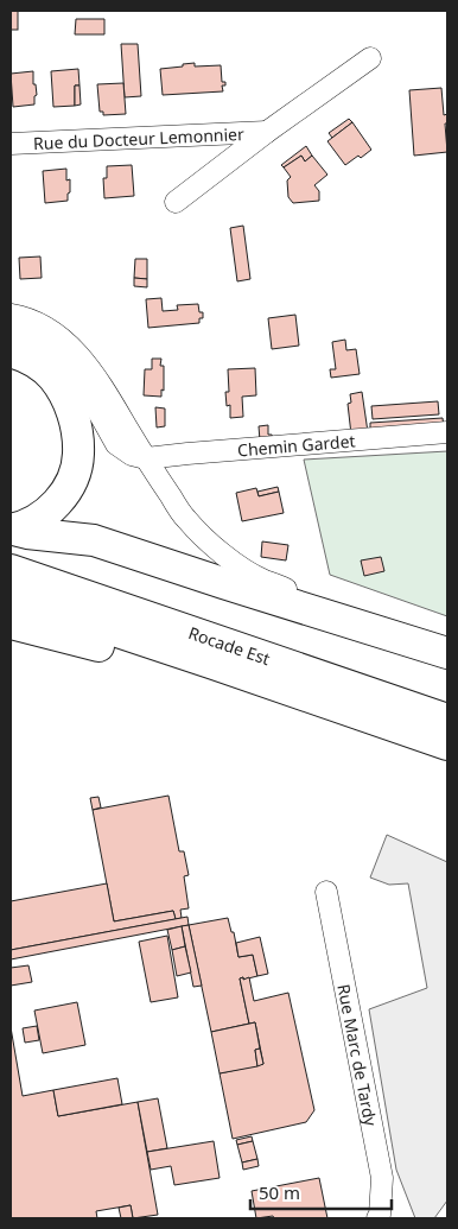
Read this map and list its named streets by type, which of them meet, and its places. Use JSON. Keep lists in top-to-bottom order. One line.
{"streets":{"highway":["Rocade Est"],"street":["Rue du Docteur Lemonnier","Chemin Gardet","Rue Marc de Tardy"]},"scale_bar":"50 m"}
